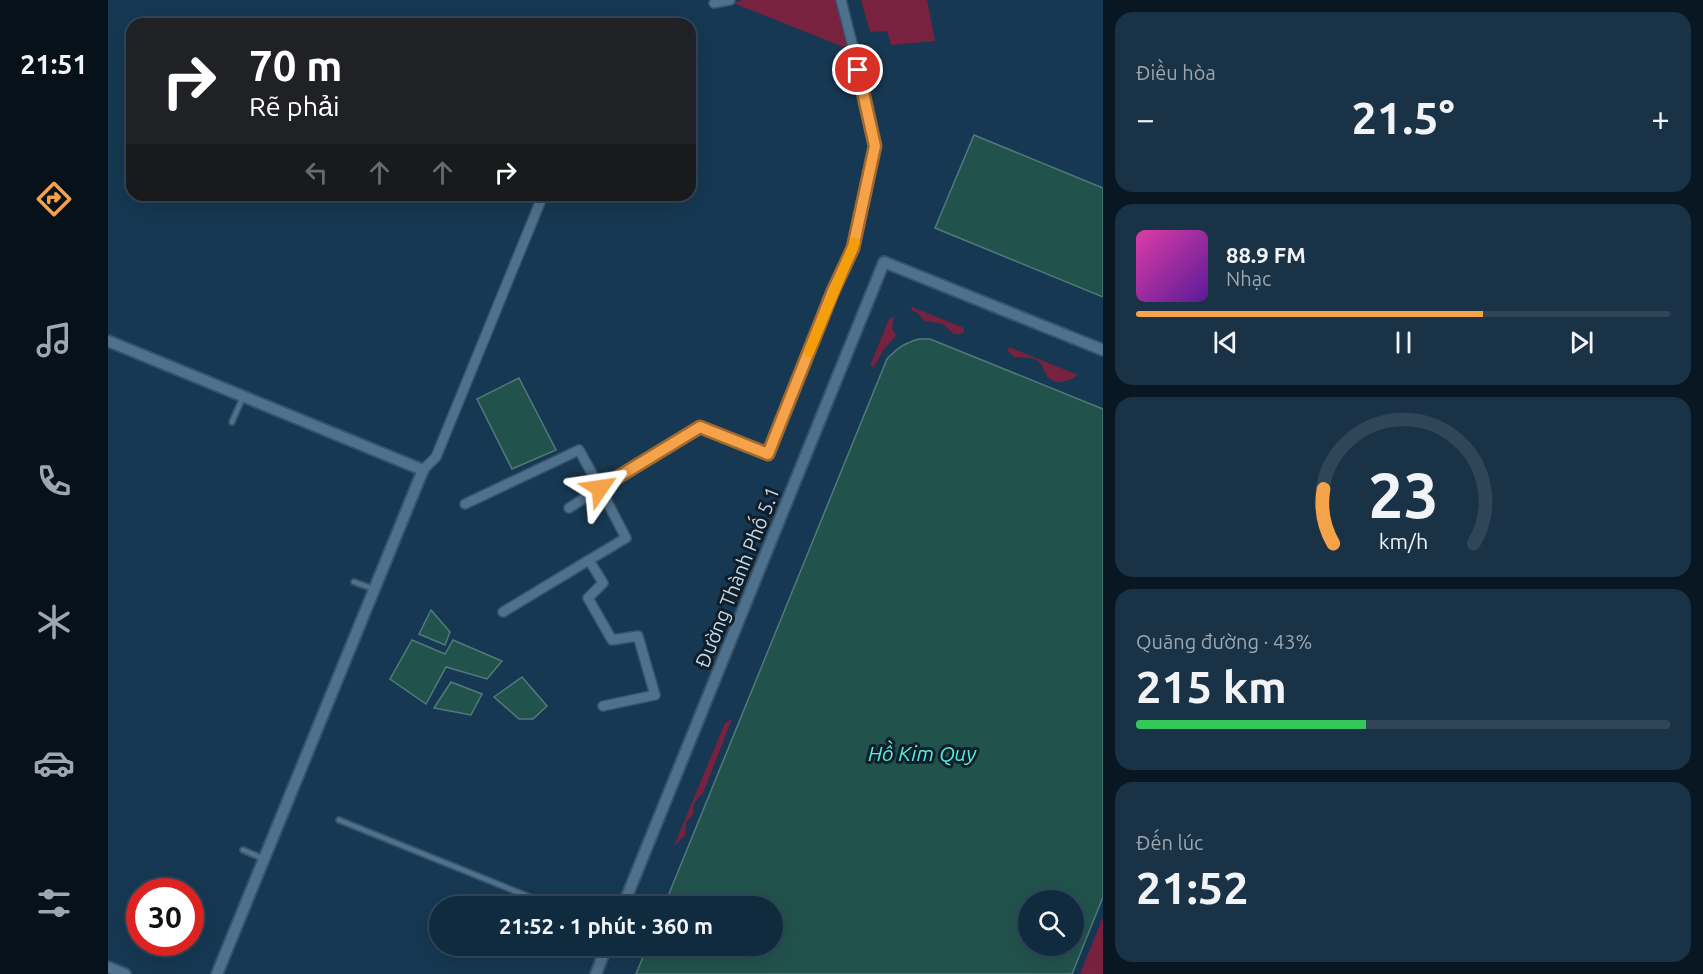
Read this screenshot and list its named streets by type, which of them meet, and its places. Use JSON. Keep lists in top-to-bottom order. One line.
{"streets":{"street":["Đường Thành Phố 5.1"]},"water":["Hồ Kim Quy"],"page":{"tabs":"21:51","tile":["Điều hòa",["Quãng đường · 43%","215 km"],["Đến lúc","21:52"]],"turn":["70 m","Rẽ phải"],"heat":["−","21.5°","+"],"song":["88.9 FM","Nhạc"],"limit":"30","trip":"21:52 · 1 phút · 360 m","gauge":["23","km/h"]}}
